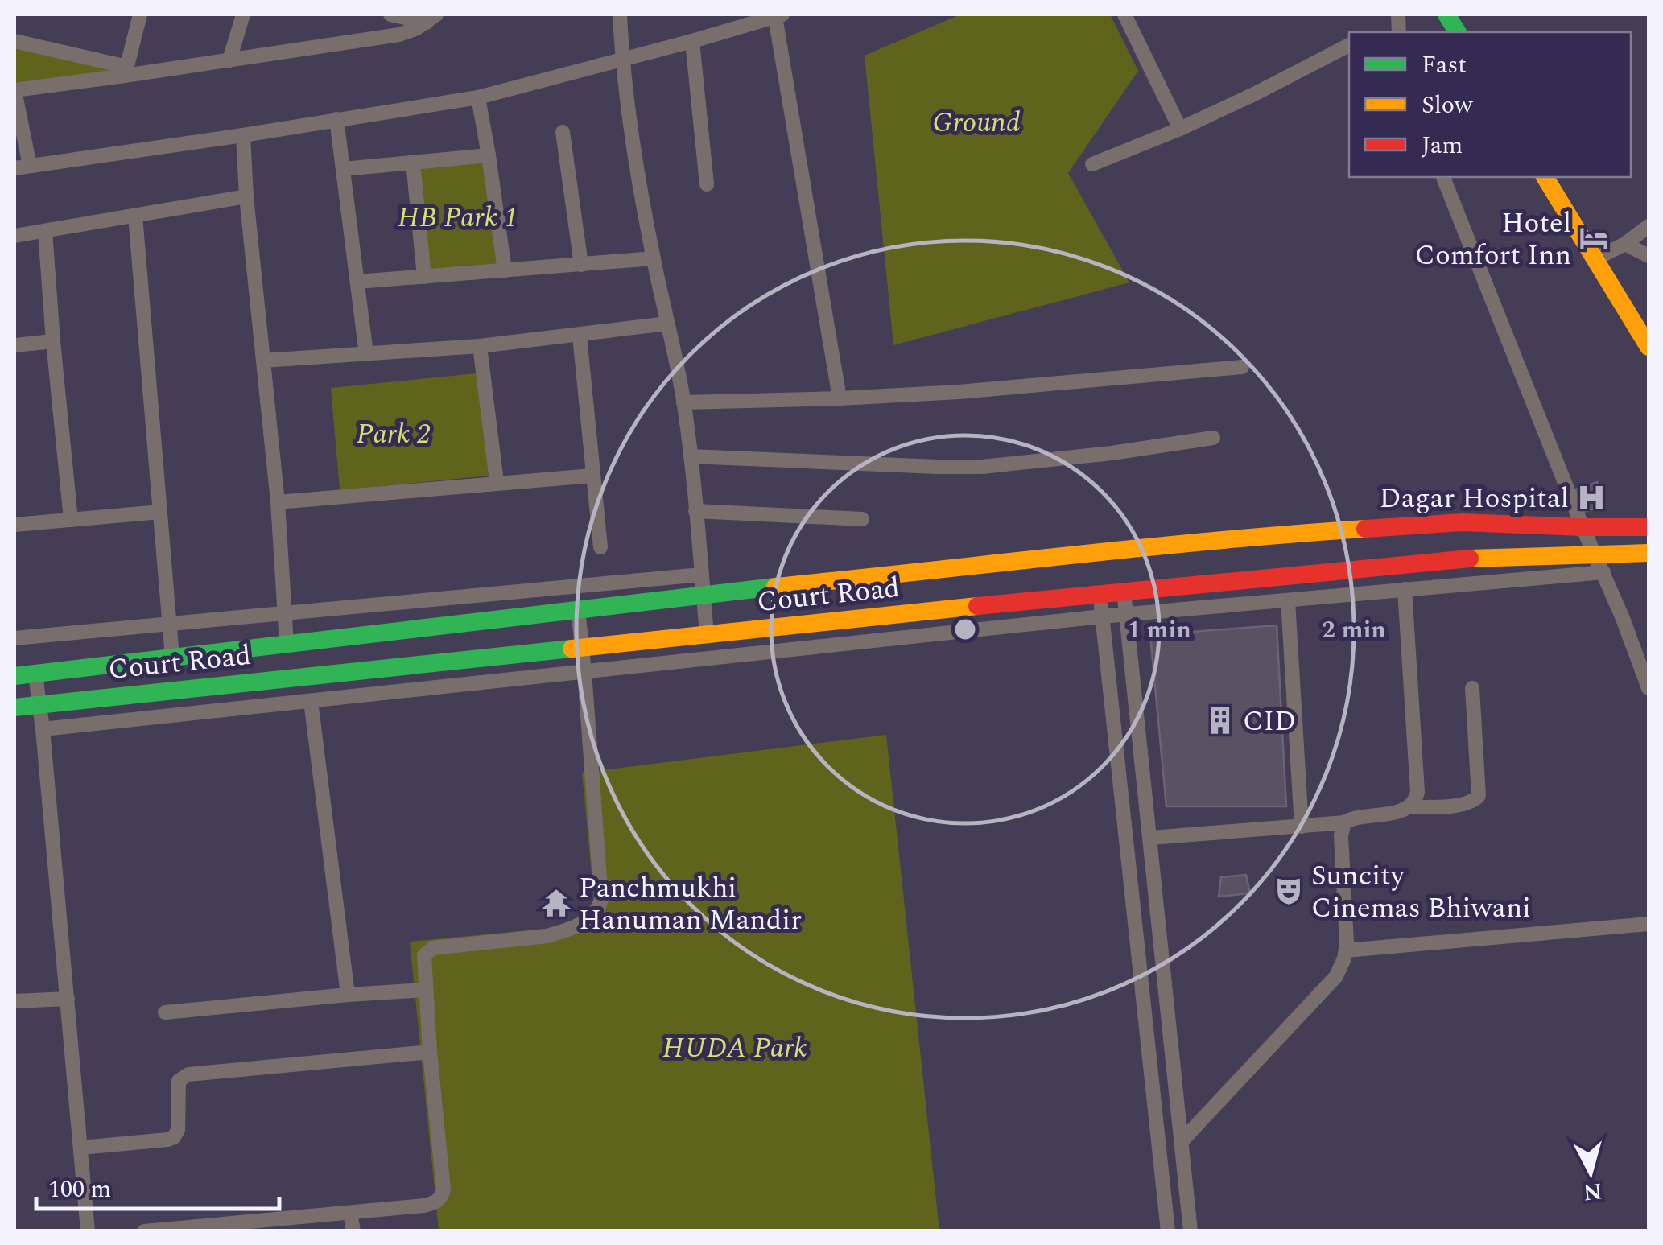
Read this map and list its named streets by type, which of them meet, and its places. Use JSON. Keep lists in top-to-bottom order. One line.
{"streets":{"main road":["Court Road"]},"parks":["Ground","HB Park 1","Park 2","HUDA Park"],"places":{"hotel":["Hotel Comfort Inn"],"hospital":["Dagar Hospital"],"building":["CID"],"theatre":["Suncity Cinemas Bhiwani"],"temple":["Panchmukhi Hanuman Mandir"]},"legend":["Fast","Slow","Jam"],"scale_bar":"100 m","north":"bottom","rings":["1 min","2 min"]}
